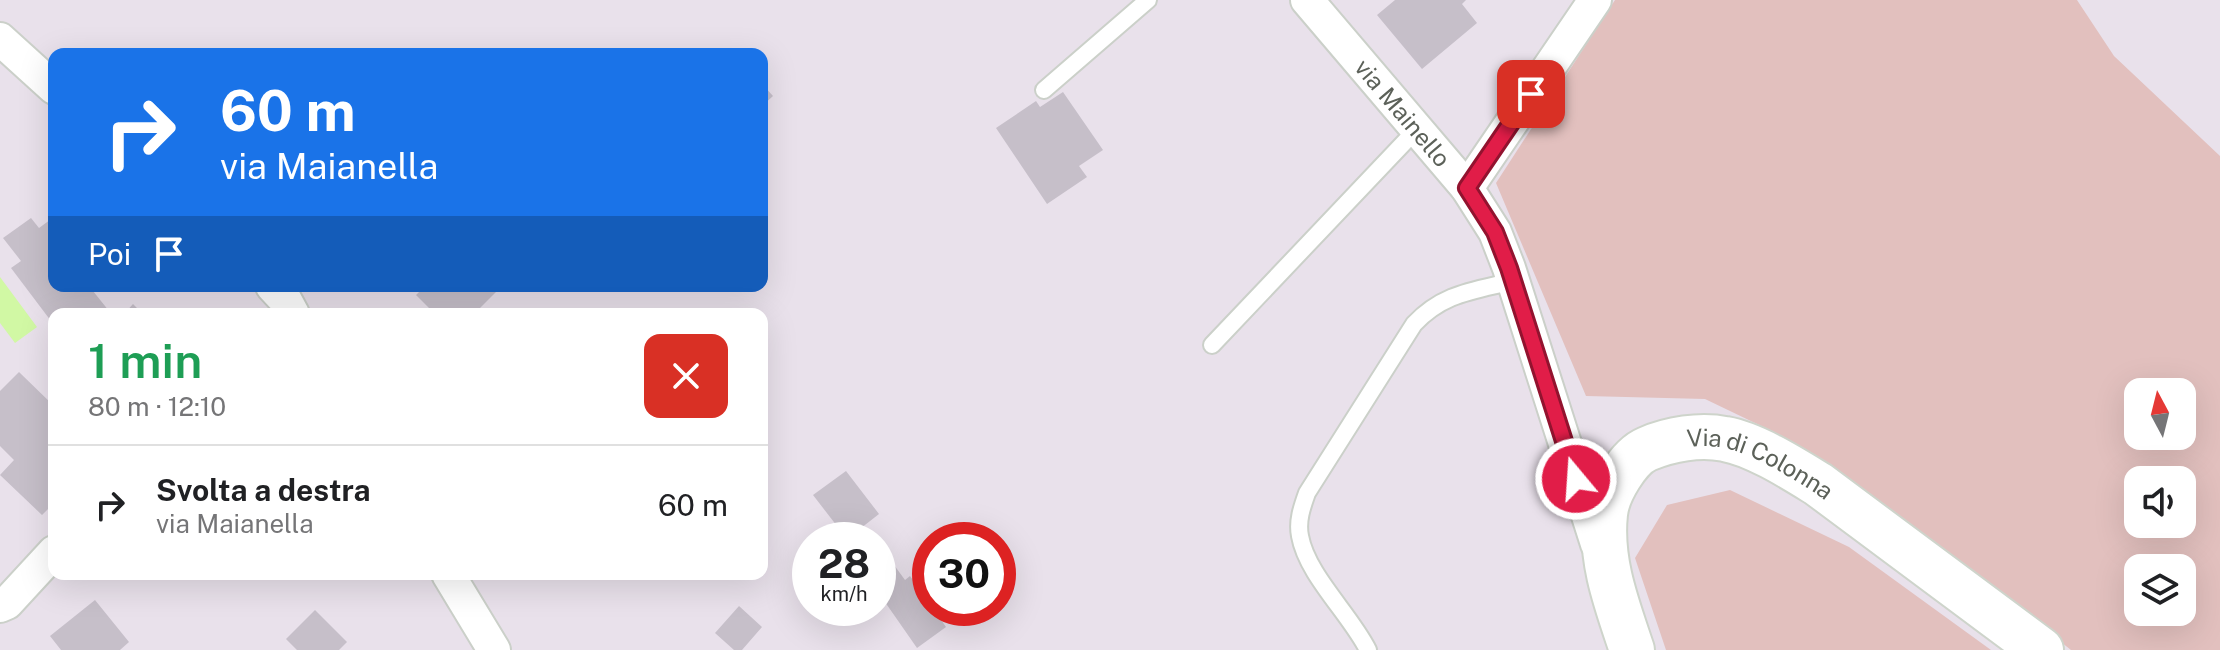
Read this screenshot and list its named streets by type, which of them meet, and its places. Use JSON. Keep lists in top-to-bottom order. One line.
{"streets":{"street":["via Mainello","Via di Colonna"]},"crossings":[["via Mainello","Via di Colonna"]],"north":"top","page":{"turn":["60 m","via Maianella"],"then":"Poi","heading":["1 min","80 m · 12:10"],"list":[{"name":"Svolta a destra","note":"via Maianella","value":"60 m"}],"speed":"28 km/h","limit":"30"}}
